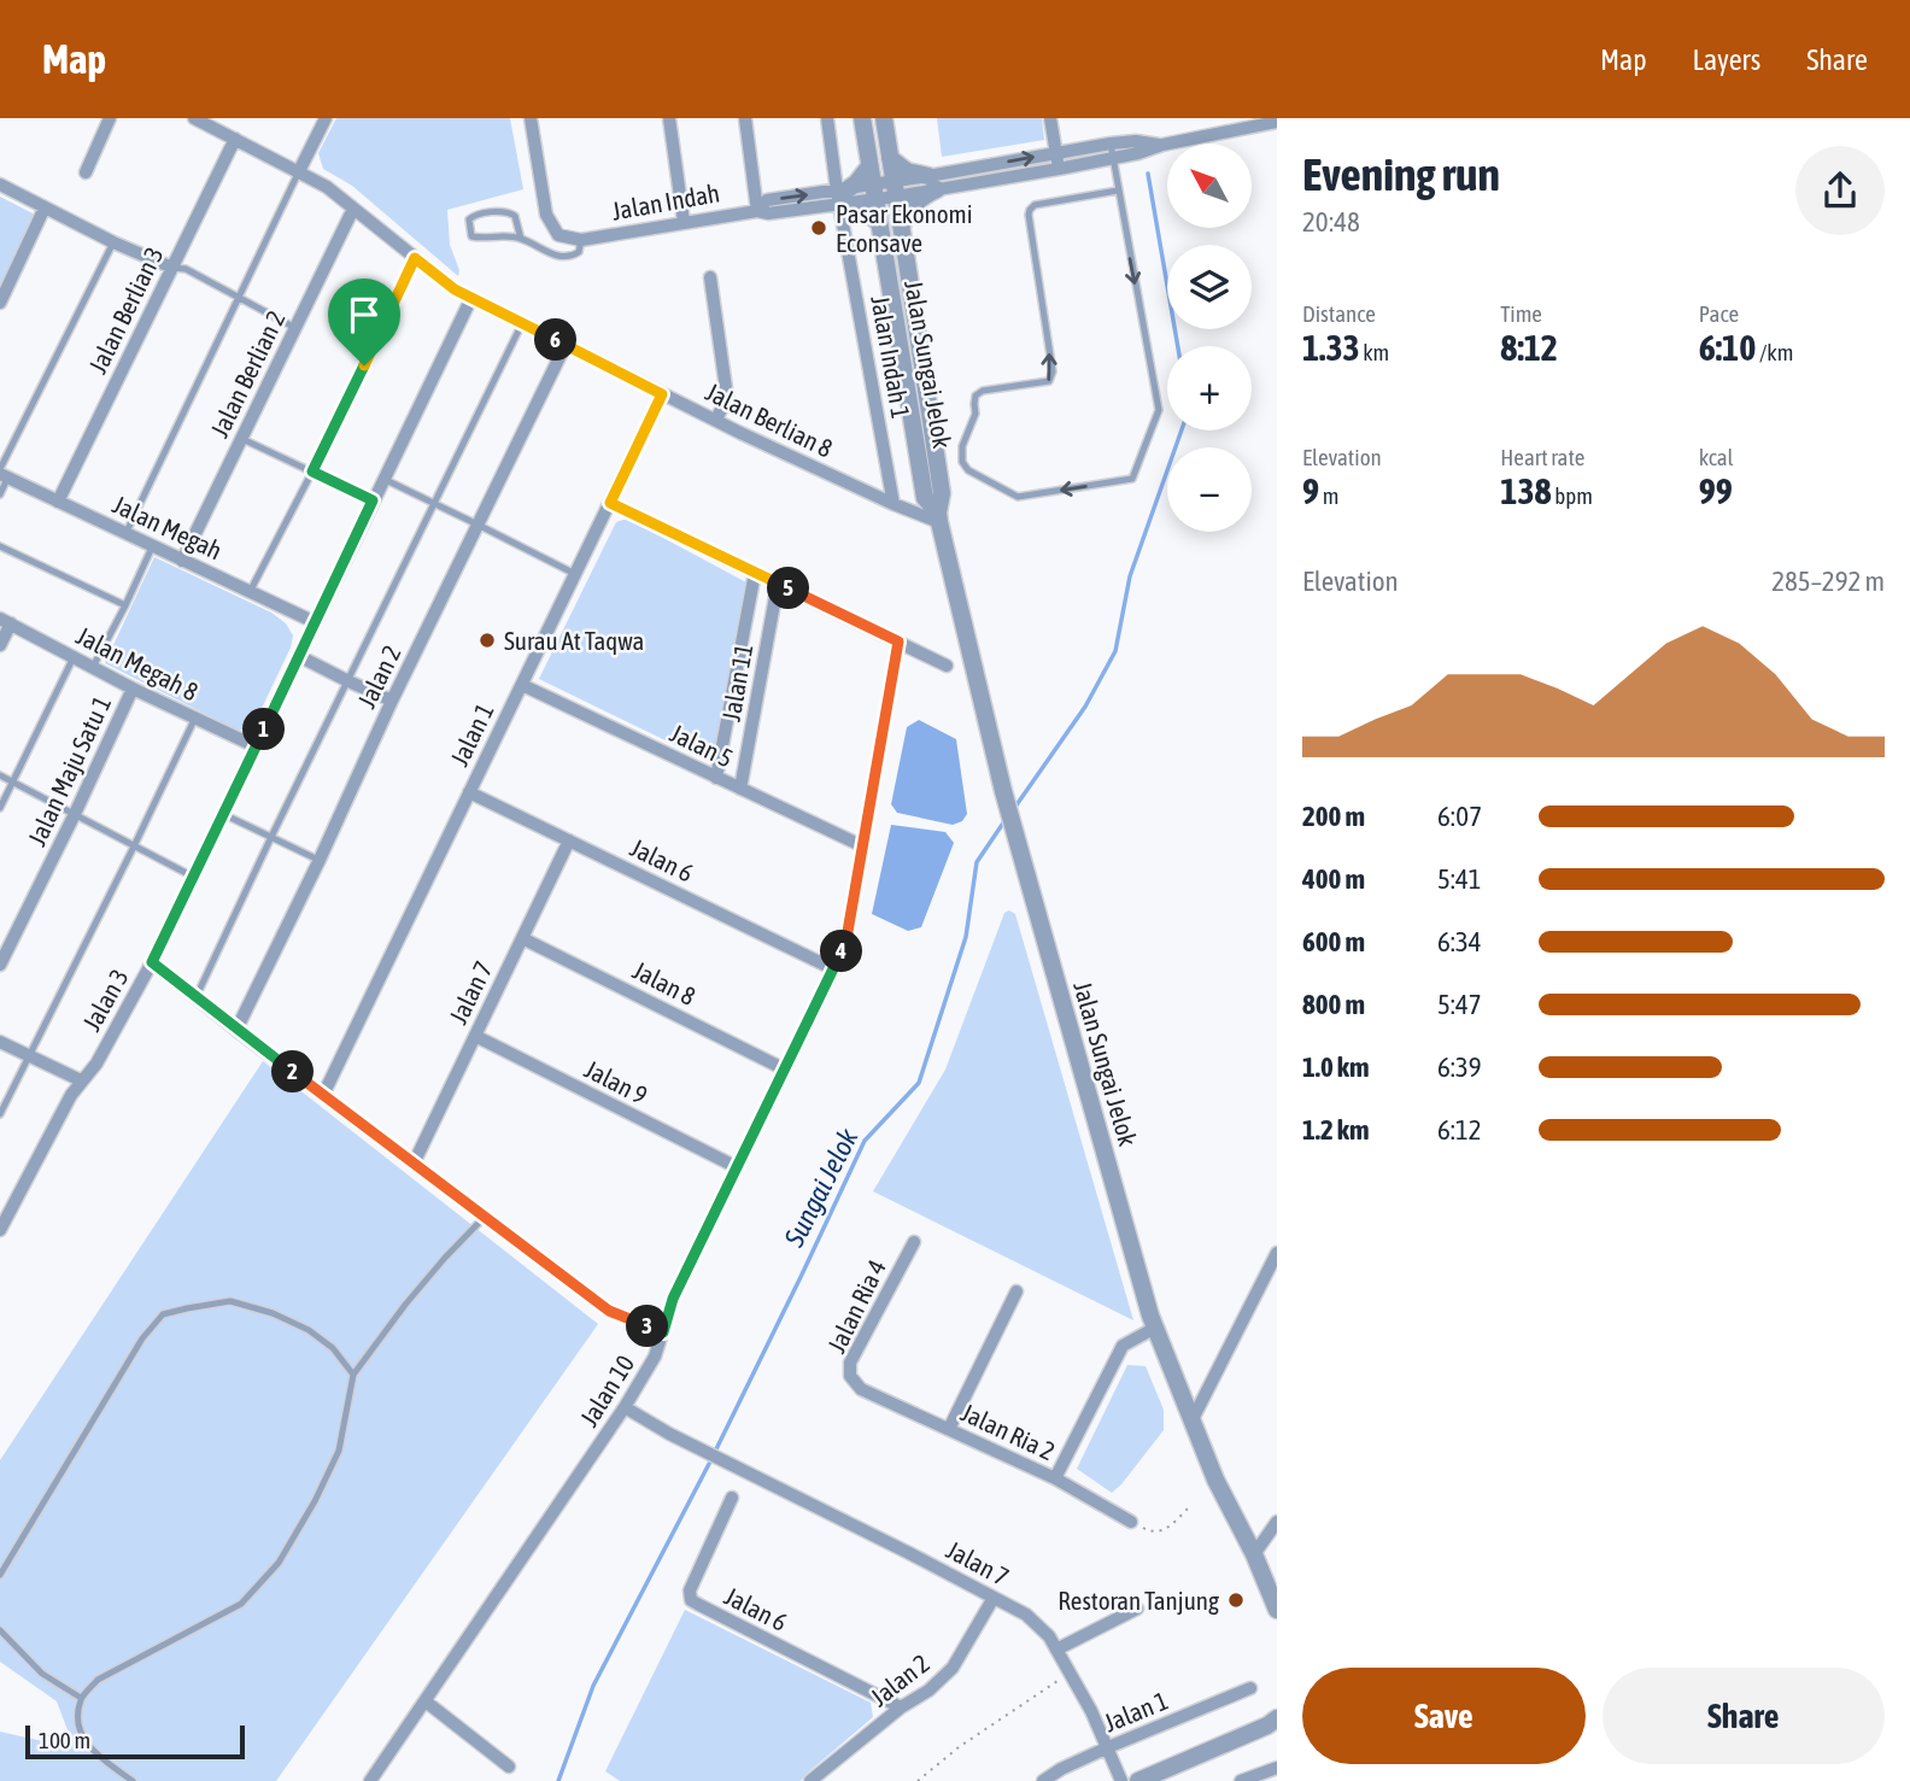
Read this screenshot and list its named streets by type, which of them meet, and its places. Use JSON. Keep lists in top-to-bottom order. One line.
{"streets":{"street":["Jalan Indah","Jalan Berlian 3","Jalan Indah 1","Jalan Sungai Jelok","Jalan Berlian 2","Jalan Berlian 8","Jalan Megah","Jalan Megah 8","Jalan 2","Jalan 11","Jalan 1","Jalan 5","Jalan Maju Satu 1","Jalan 6","Jalan 8","Jalan 7","Jalan 3","Jalan 9","Jalan Ria 4","Jalan 10","Jalan Ria 2"]},"crossings":[["Jalan Indah","Jalan Indah 1"],["Jalan Indah","Jalan Sungai Jelok"],["Jalan Berlian 3","Jalan Berlian 8"],["Jalan Berlian 3","Jalan Megah"],["Jalan Indah 1","Jalan Berlian 8"],["Jalan Sungai Jelok","Jalan Berlian 8"],["Jalan Berlian 2","Jalan Berlian 8"],["Jalan Berlian 2","Jalan Megah"],["Jalan Berlian 8","Jalan 2"],["Jalan Berlian 8","Jalan 1"],["Jalan Berlian 8","Jalan 3"],["Jalan Megah","Jalan 3"],["Jalan Megah 8","Jalan Maju Satu 1"],["Jalan Megah 8","Jalan 3"],["Jalan 2","Jalan 6"],["Jalan 2","Jalan 7"],["Jalan 11","Jalan 5"],["Jalan 1","Jalan 5"],["Jalan 1","Jalan 6"],["Jalan 1","Jalan 7"],["Jalan 5","Jalan 10"],["Jalan 6","Jalan 7"],["Jalan 6","Jalan 10"],["Jalan 8","Jalan 7"],["Jalan 8","Jalan 10"],["Jalan 7","Jalan 9"],["Jalan 7","Jalan 10"],["Jalan 9","Jalan 10"],["Jalan Ria 4","Jalan Ria 2"]],"water":["Sungai Jelok"],"places":["Pasar Ekonomi Econsave","Surau At Taqwa","Restoran Tanjung"],"scale_bar":"100 m","north":"top left","page":{"header":"Map","nav":["Map","Layers","Share"],"heading":["Evening run","20:48"],"map_buttons":["+","−"],"stats":[["Distance","1.33 km"],["Time","8:12"],["Pace","6:10 /km"],["Elevation","9 m"],["Heart rate","138 bpm"],["kcal","99"]],"pins":["6","5","1","4","2","3"],"chart":["Elevation","285–292 m"],"list":[{"name":"200 m","note":"6:07"},{"name":"400 m","note":"5:41"},{"name":"600 m","note":"6:34"},{"name":"800 m","note":"5:47"},{"name":"1.0 km","note":"6:39"},{"name":"1.2 km","note":"6:12"}],"buttons":["Save","Share"],"scale":"100 m"}}
